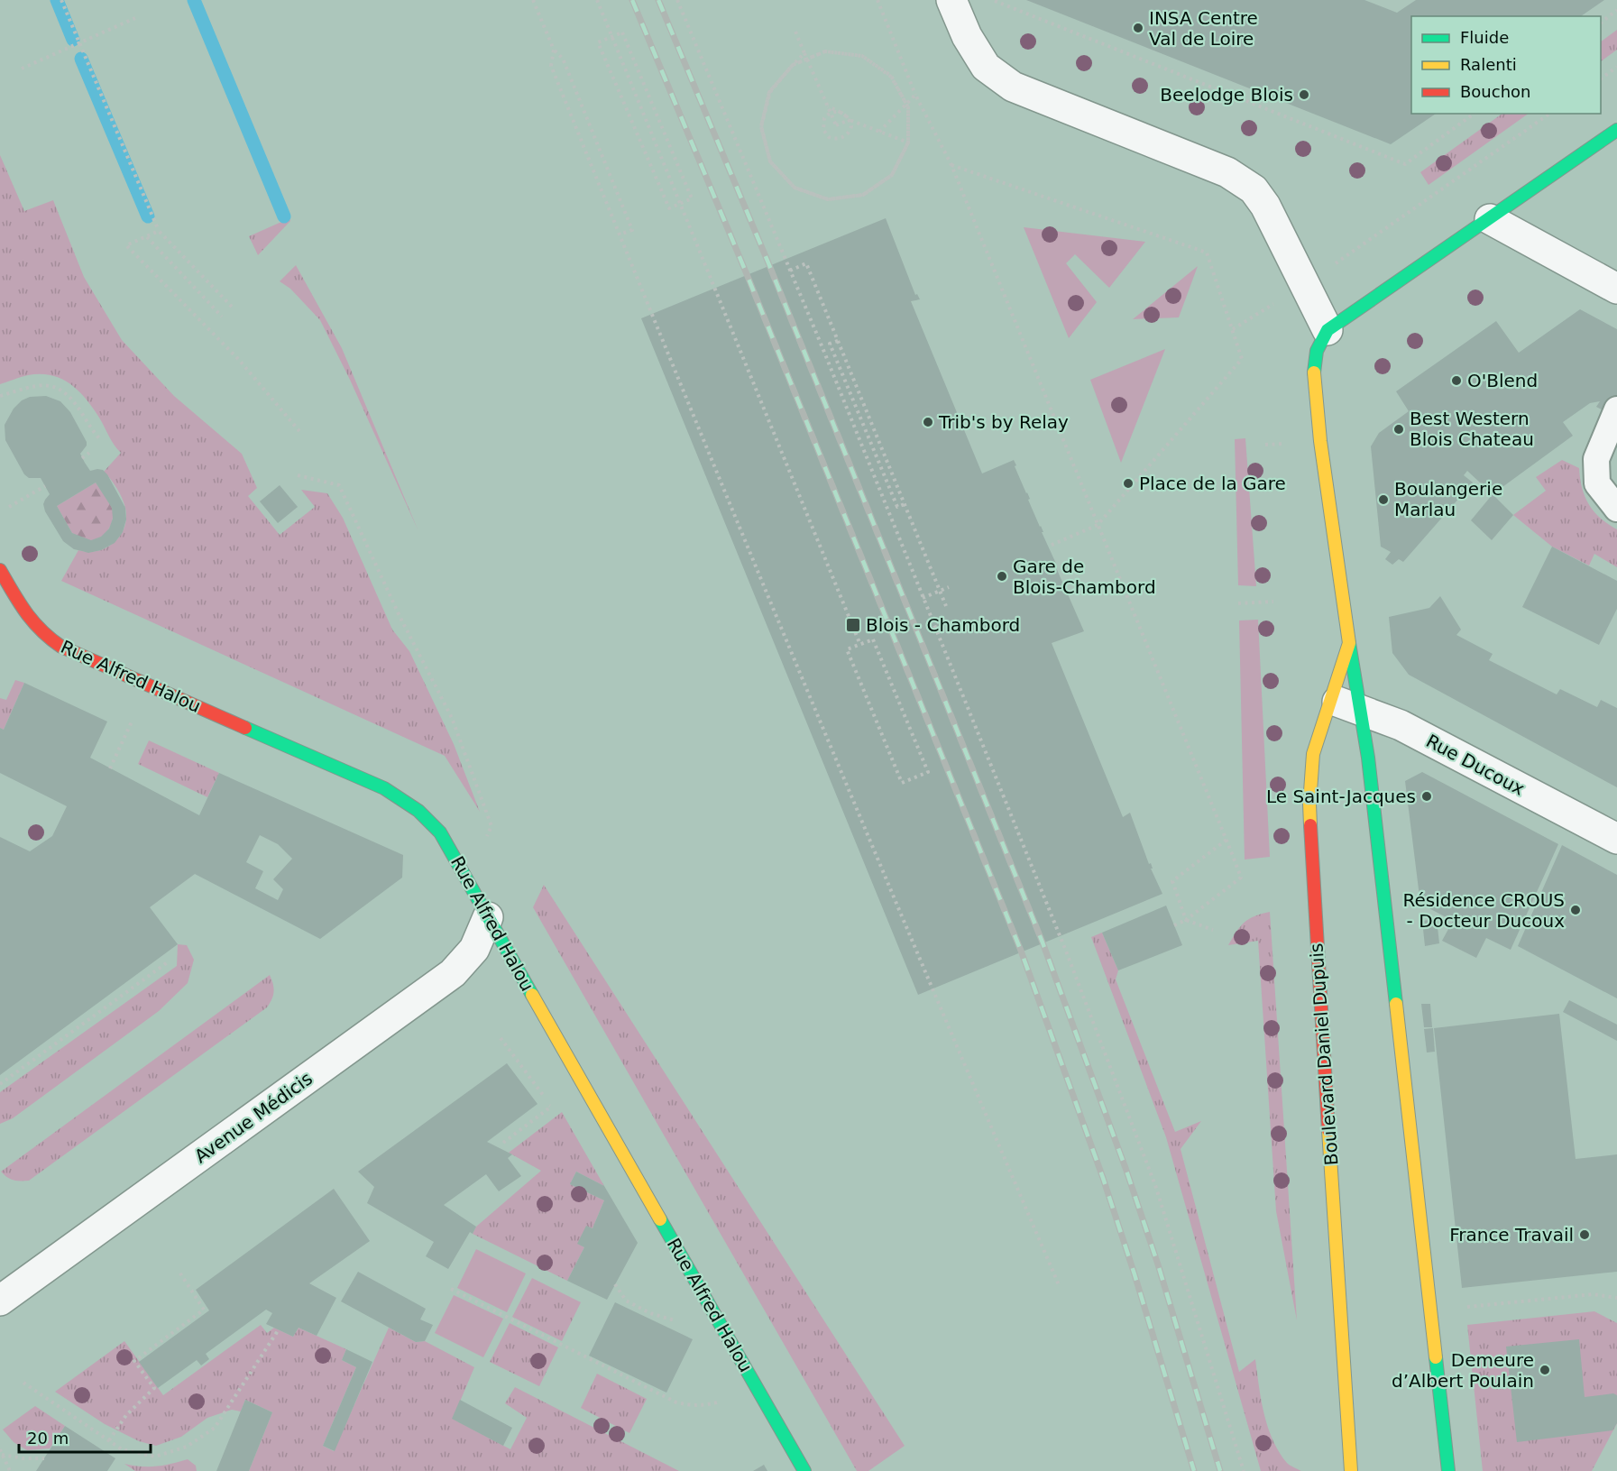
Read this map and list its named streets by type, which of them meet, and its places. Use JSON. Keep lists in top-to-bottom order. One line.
{"streets":{"main road":["Rue Alfred Halou","Boulevard Daniel Dupuis"],"street":["Rue Ducoux","Avenue Médicis"]},"crossings":[["Rue Alfred Halou","Avenue Médicis"],["Rue Ducoux","Boulevard Daniel Dupuis"]],"places":{"other":["INSA Centre Val de Loire","Beelodge Blois","O'Blend","Trib's by Relay","Best Western Blois Chateau","Place de la Gare","Boulangerie Marlau","Gare de Blois-Chambord","Le Saint-Jacques","Résidence CROUS - Docteur Ducoux","France Travail","Demeure d’Albert Poulain"],"transit":["Blois - Chambord"]},"legend":["Fluide","Ralenti","Bouchon"],"scale_bar":"20 m"}
